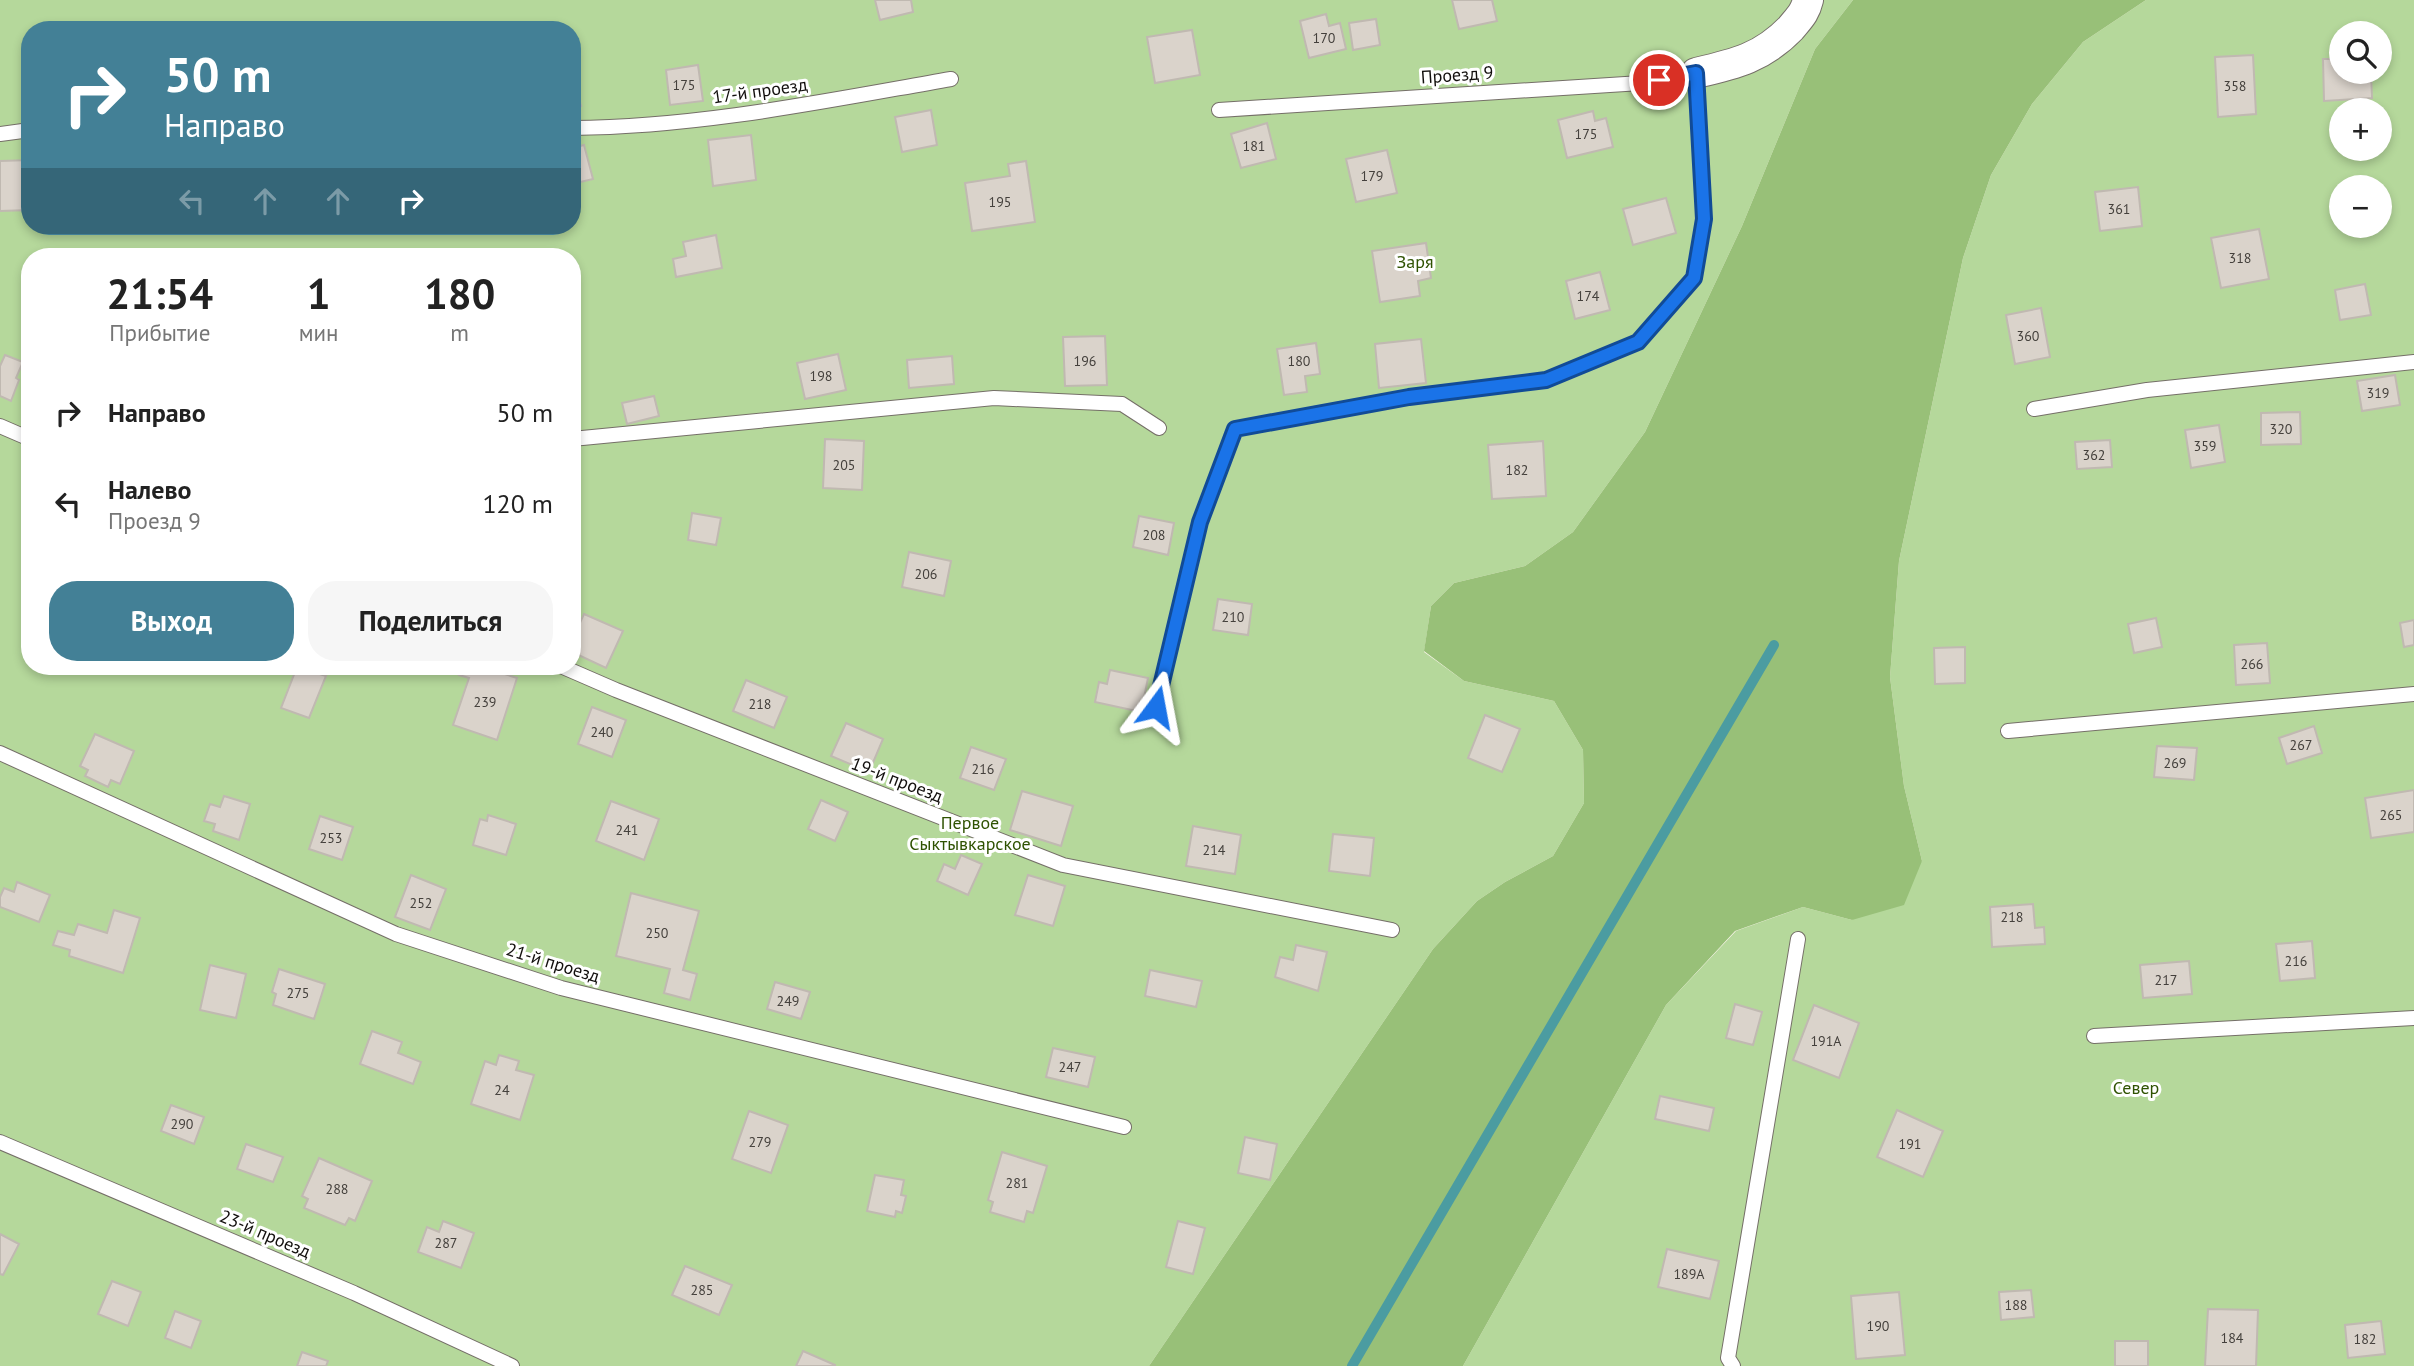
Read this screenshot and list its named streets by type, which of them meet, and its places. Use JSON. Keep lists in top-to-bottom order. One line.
{"streets":{"lane":["Проезд 9","17-й проезд","19-й проезд","21-й проезд","23-й проезд"]},"parks":["Заря","Первое Сыктывкарское","Север"],"house_numbers":["170","175","358","175","181","179","195","361","318","174","360","196","180","198","319","320","359","362","205","182","208","206","210","266","239","218","240","267","269","216","265","241","253","214","252","218","250","216","217","275","249","191А","247","24","290","279","191","281","288","287","189А","285","188","190","184","182"],"page":{"map_buttons":["+","−"],"turn":["50 m","Направо"],"eta":["21:54","Прибытие","1","мин","180","m"],"list":[{"name":"Направо","value":"50 m"},{"name":"Налево","note":"Проезд 9","value":"120 m"}],"buttons":["Выход","Поделиться"]}}
